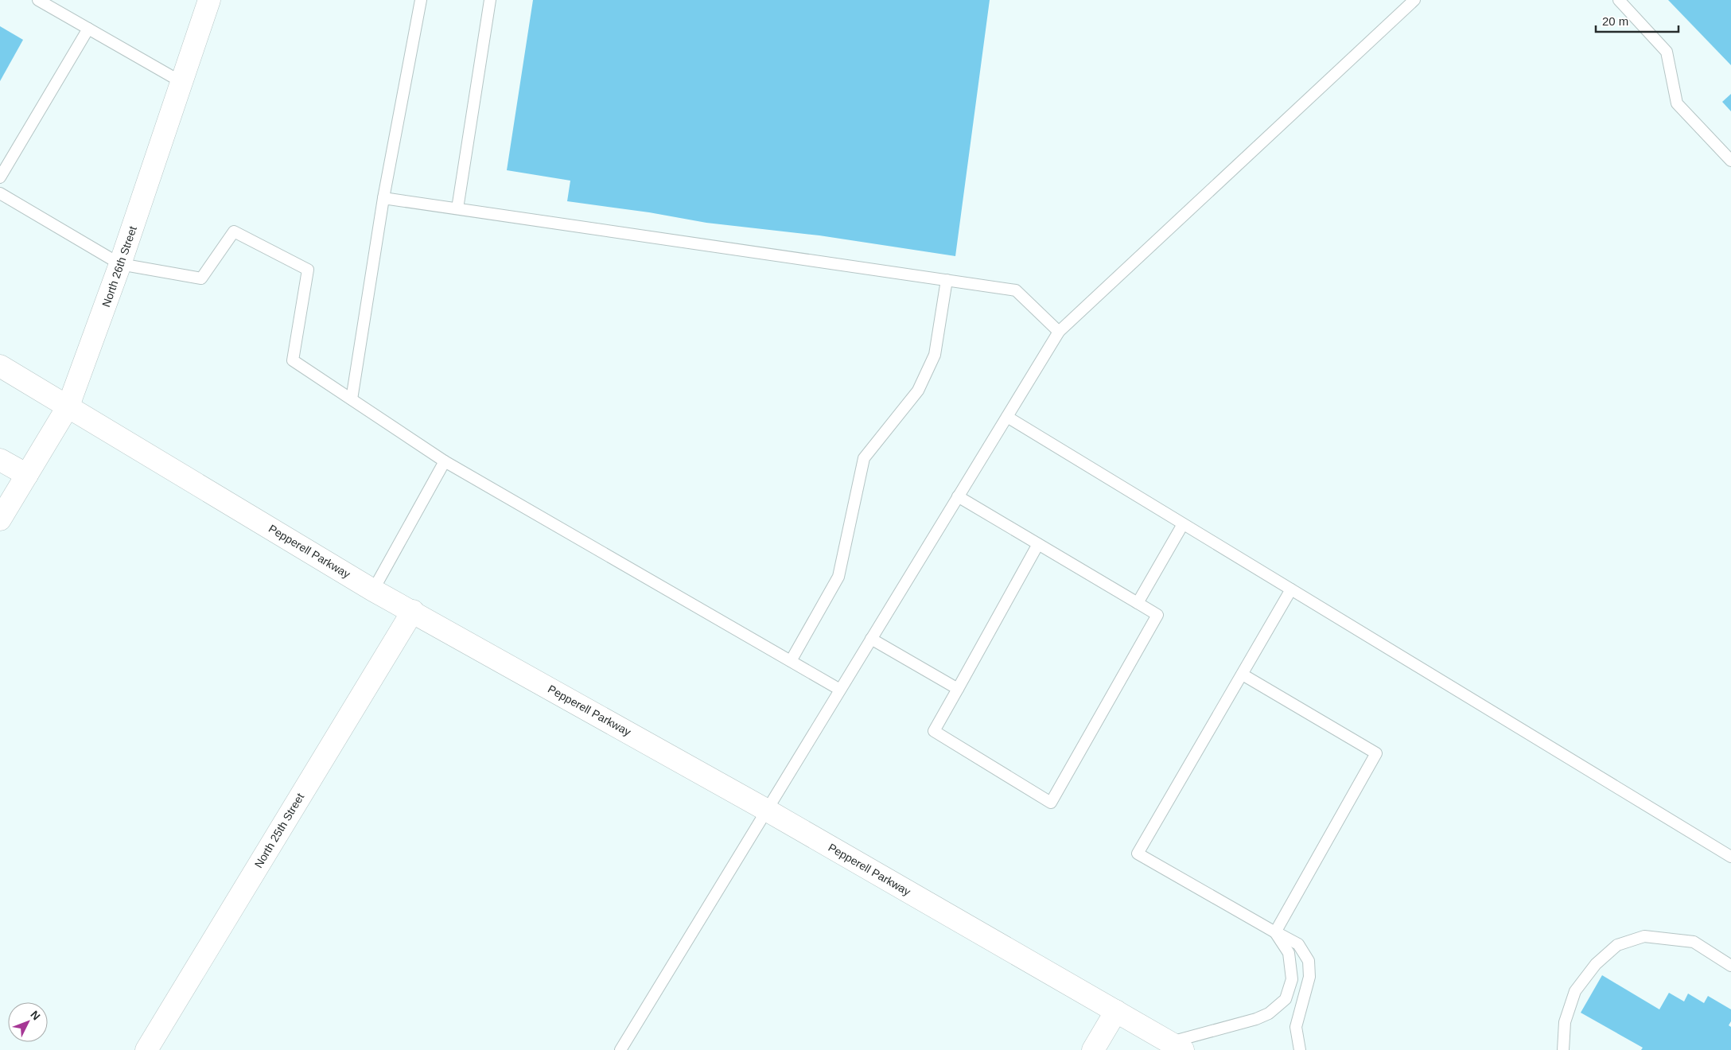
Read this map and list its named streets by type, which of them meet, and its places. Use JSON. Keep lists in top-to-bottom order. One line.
{"streets":{"main road":["North 26th Street","Pepperell Parkway","North 25th Street"]},"crossings":[["North 26th Street","Pepperell Parkway"],["Pepperell Parkway","North 25th Street"]],"scale_bar":"20 m","north":"top right"}
